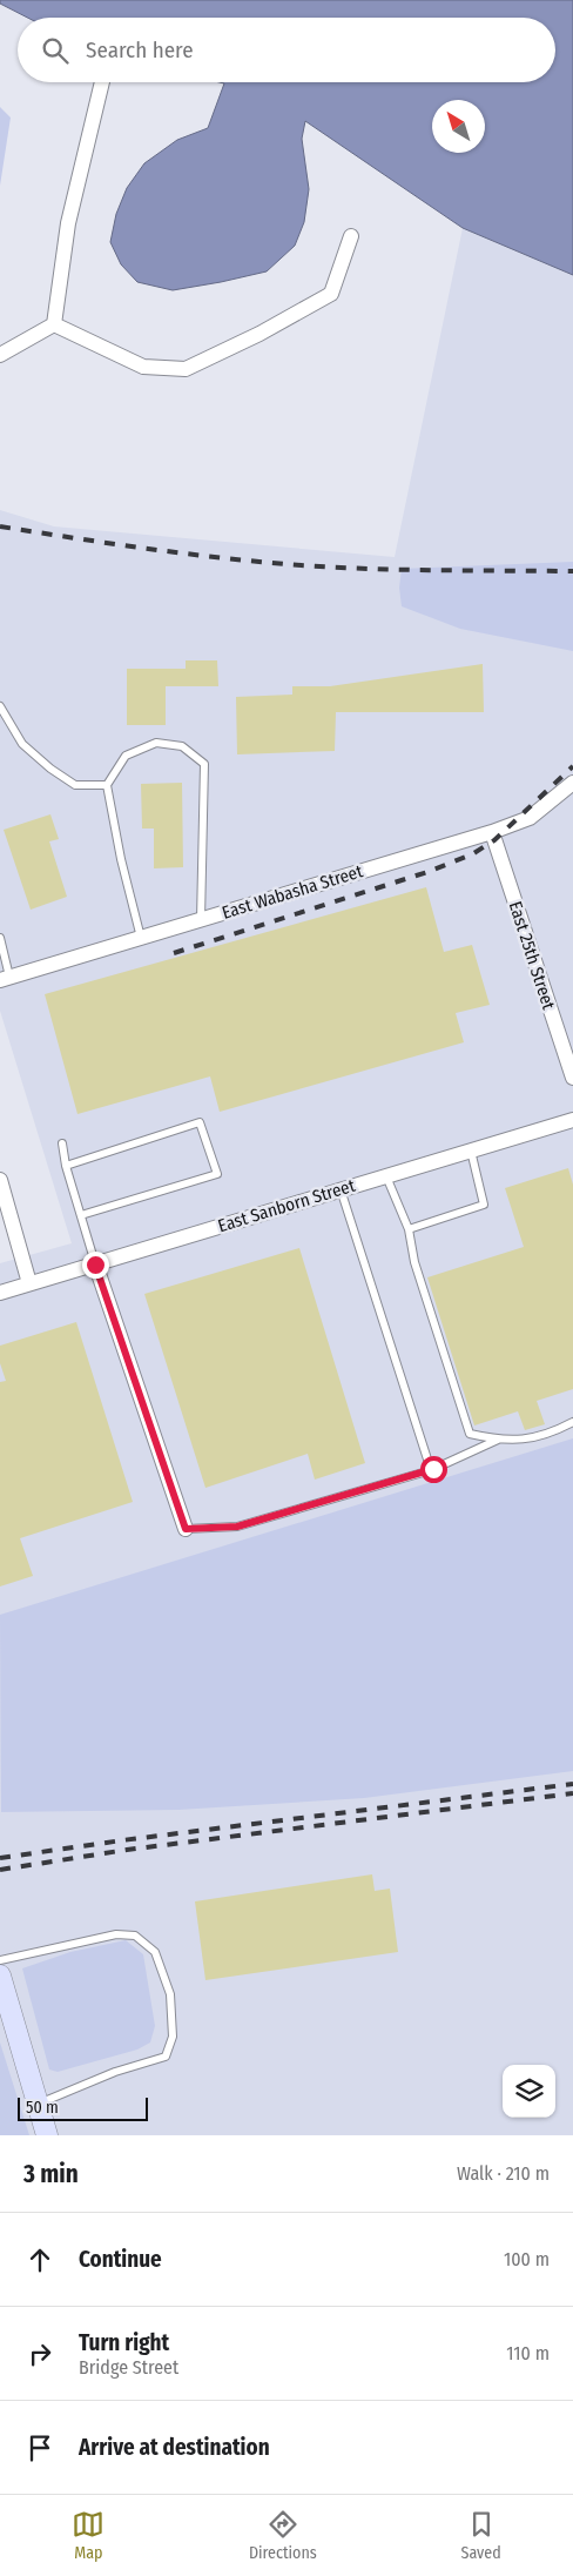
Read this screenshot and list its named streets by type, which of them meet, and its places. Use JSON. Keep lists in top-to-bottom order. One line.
{"streets":{"street":["East Wabasha Street","East 25th Street","East Sanborn Street"]},"crossings":[["East Wabasha Street","East 25th Street"]],"scale_bar":"50 m","north":"top left","page":{"search":"Search here","scale":"50 m","heading":["3 min","Walk · 210 m"],"list":[["Continue","100 m"],["Turn right","Bridge Street","110 m"],"Arrive at destination"],"nav":["Map","Directions","Saved"]}}
